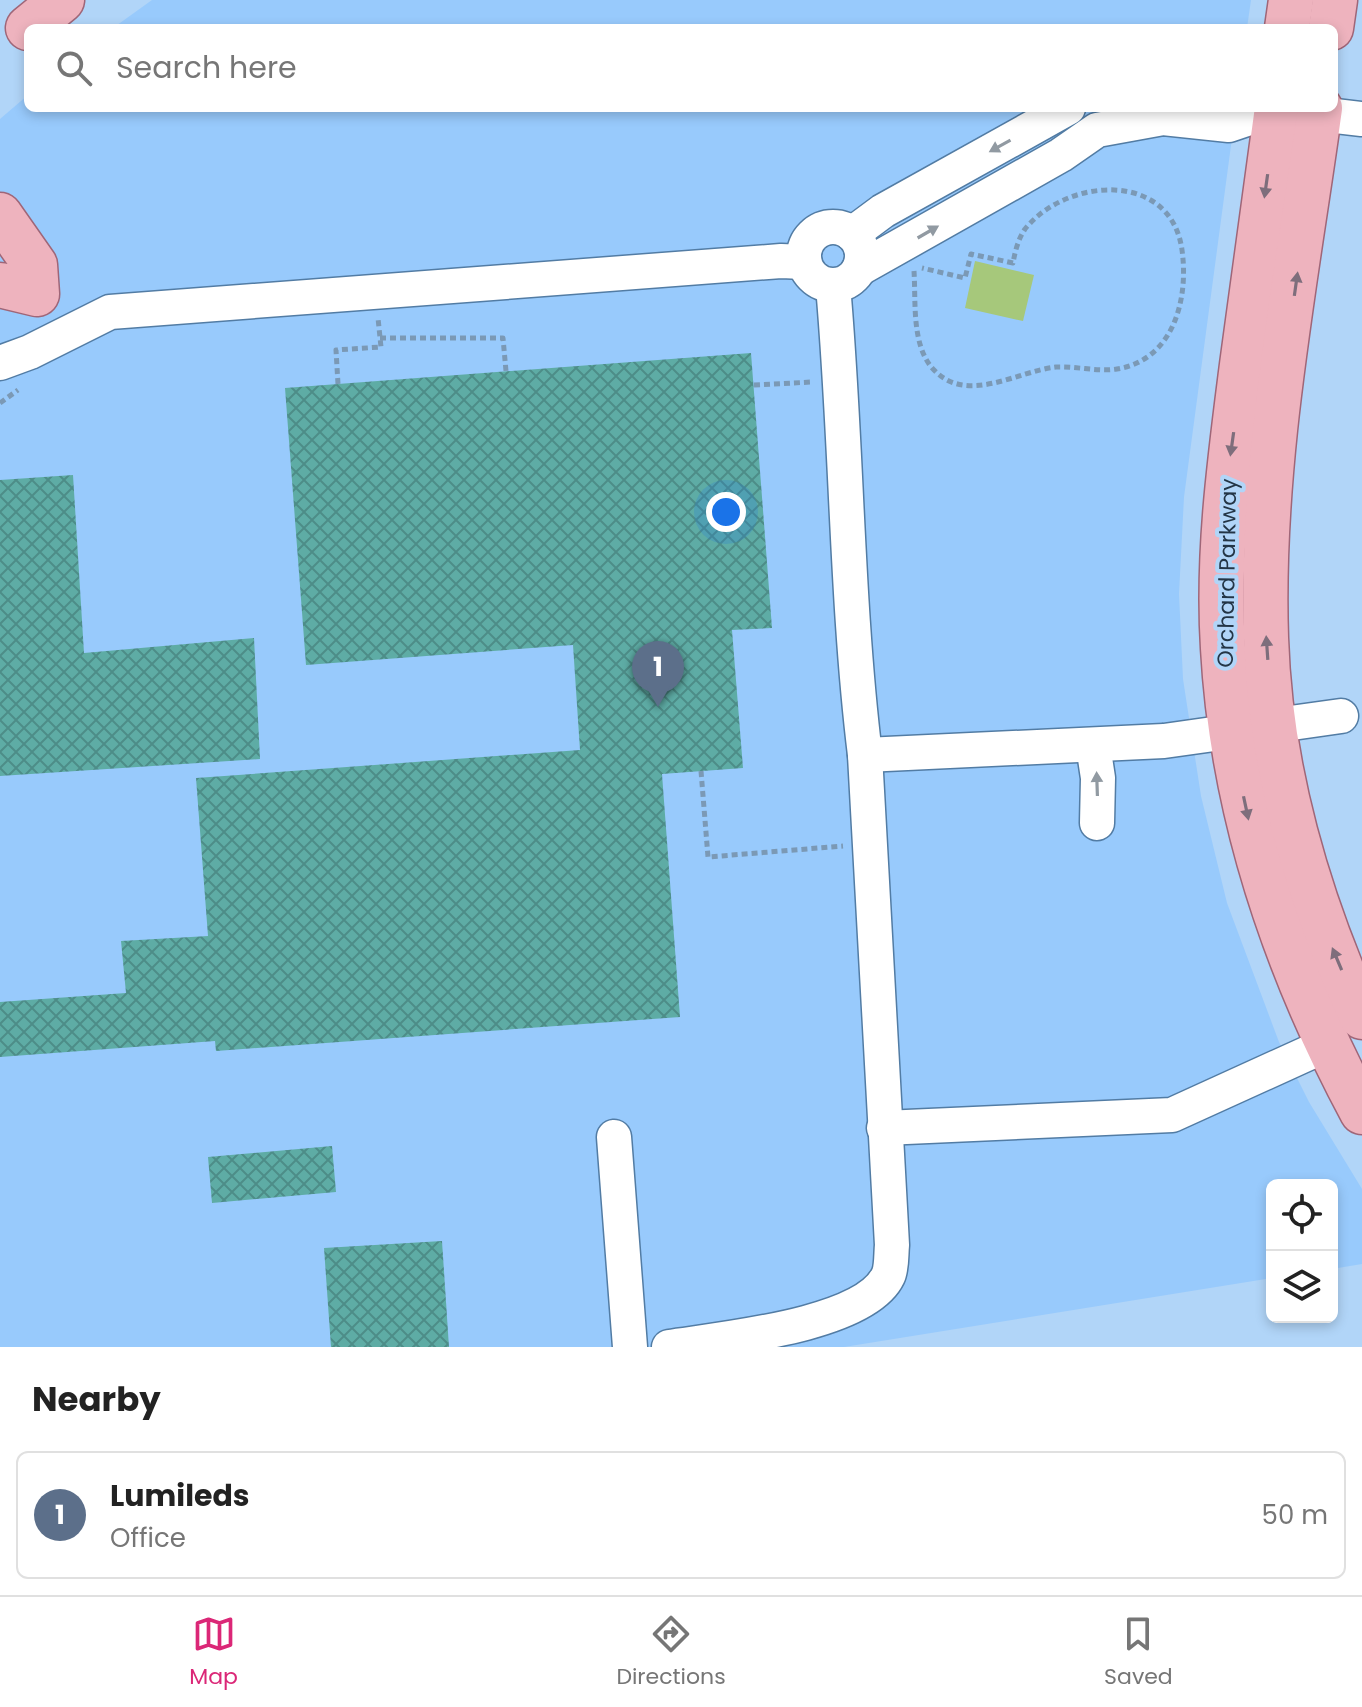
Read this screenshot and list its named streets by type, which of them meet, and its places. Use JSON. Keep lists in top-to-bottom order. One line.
{"streets":{"main road":["Orchard Parkway"]},"page":{"search":"Search here","pins":"1","heading":"Nearby","list":[{"mark":"1","name":"Lumileds","note":"Office","value":"50 m"}],"nav":["Map","Directions","Saved"]}}
